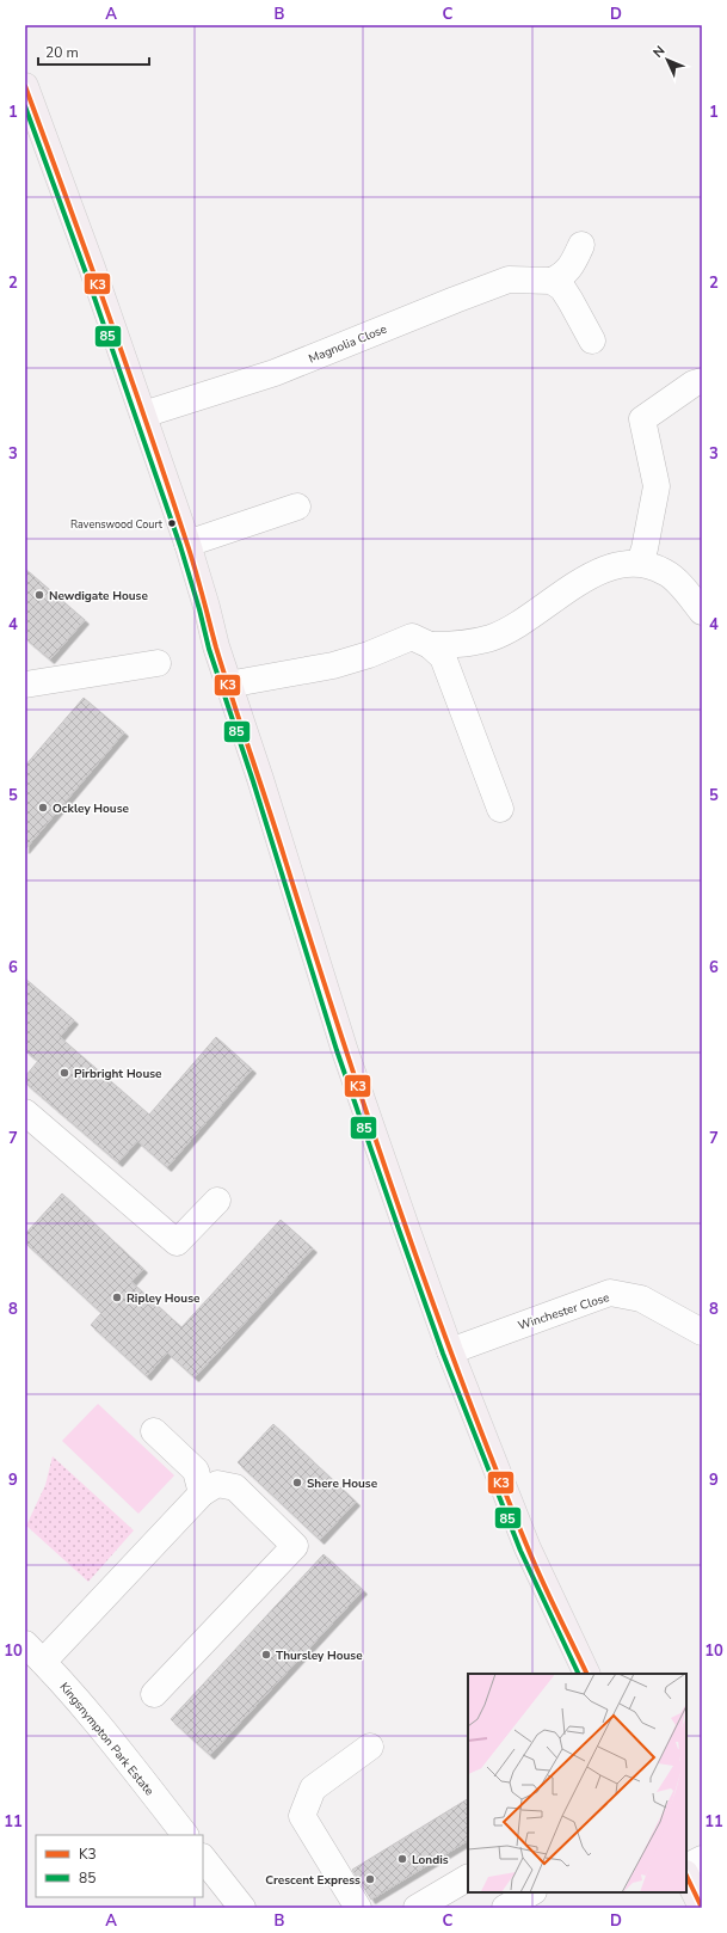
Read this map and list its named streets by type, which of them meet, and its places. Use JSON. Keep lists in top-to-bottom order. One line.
{"streets":{"street":["Magnolia Close","Winchester Close","Kingsnympton Park Estate"]},"places":["Ravenswood Court","Newdigate House","Ockley House","Pirbright House","Ripley House","Shere House","Thursley House","Londis","Crescent Express"],"lines":["transit line K3","transit line 85"],"legend":["K3","85"],"scale_bar":"20 m","north":"top left","grid":{"columns":["A","B","C","D"],"rows":["1","2","3","4","5","6","7","8","9","10","11"]}}
